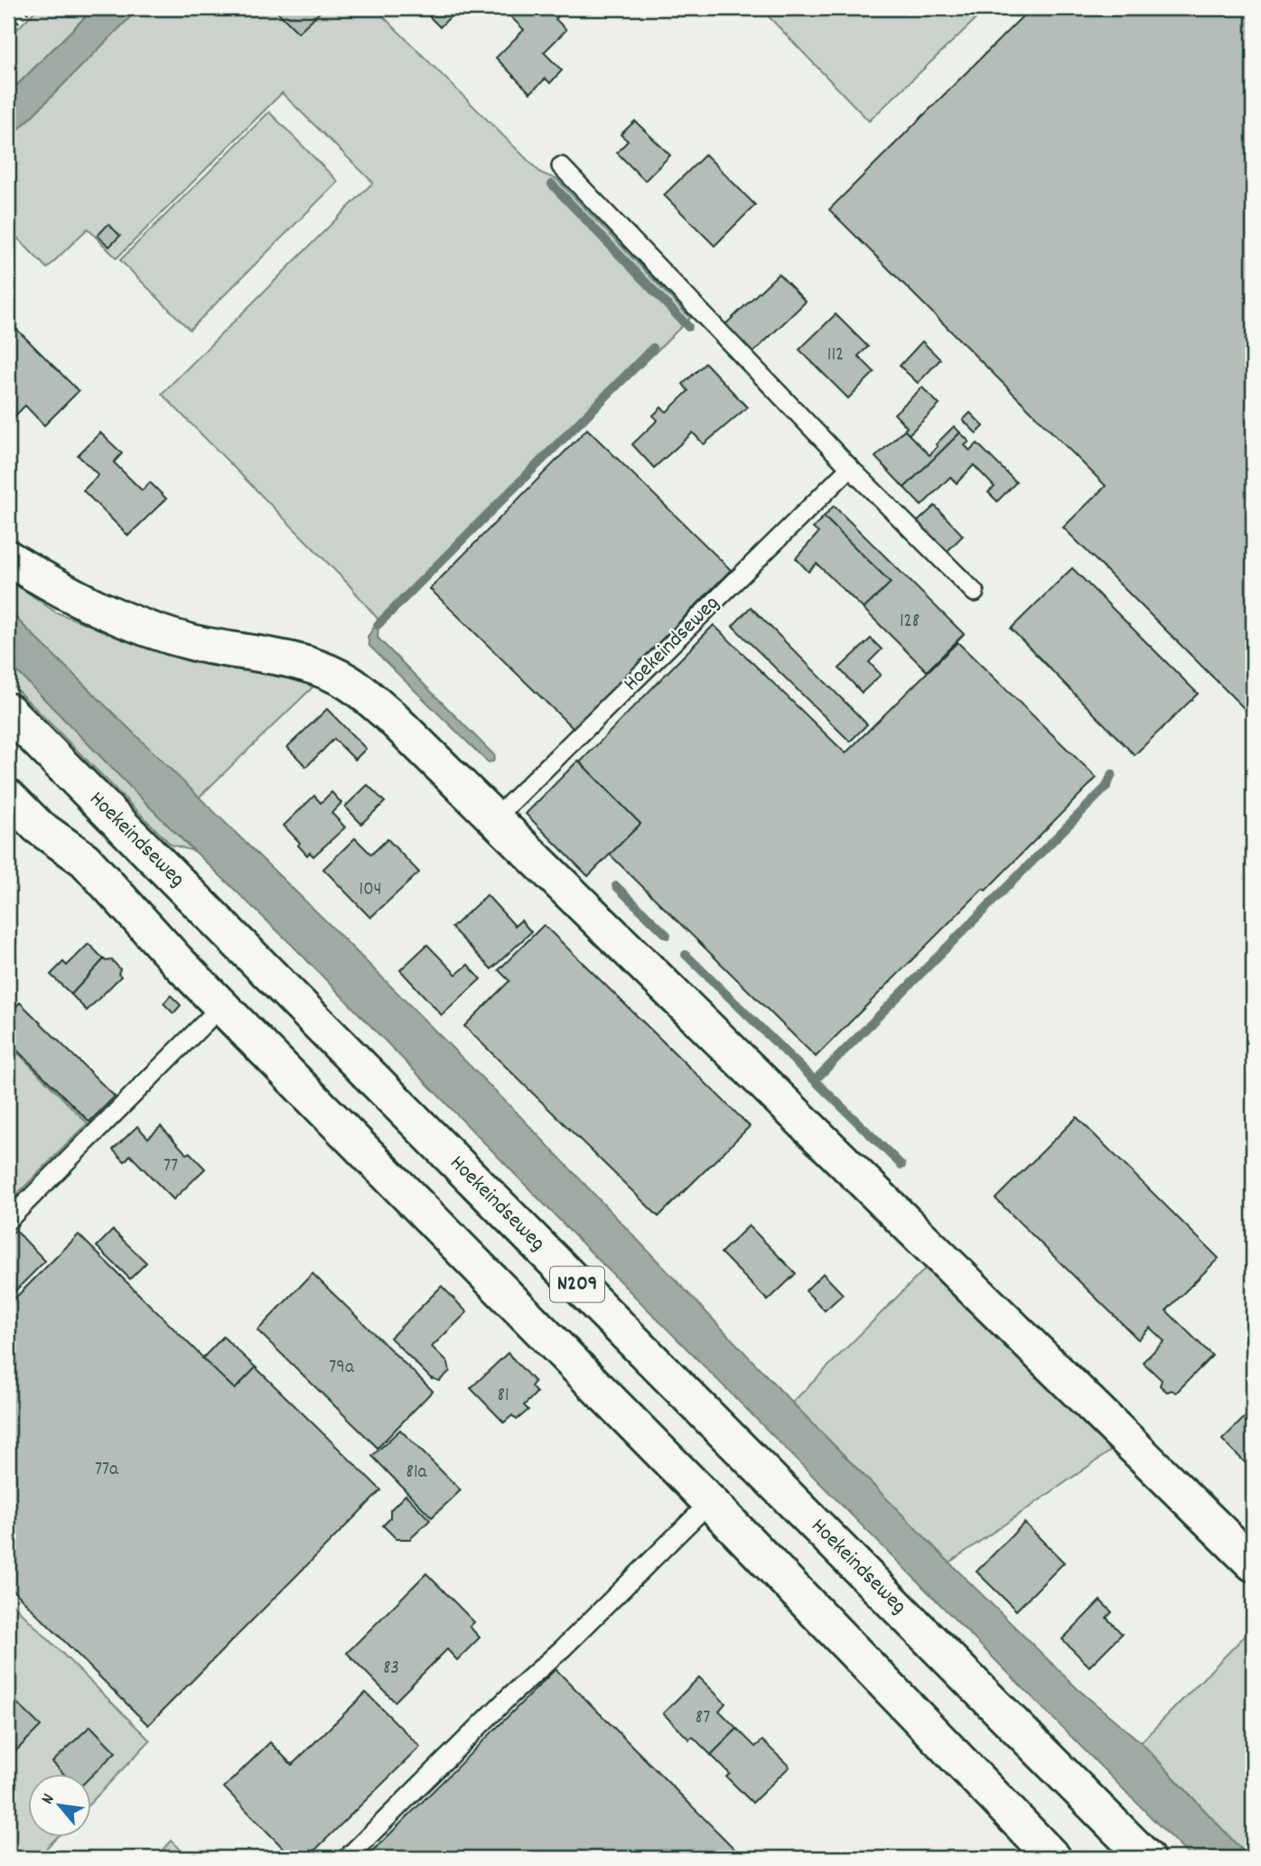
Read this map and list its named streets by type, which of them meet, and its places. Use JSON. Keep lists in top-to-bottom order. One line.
{"streets":{"street":["Hoekeindseweg","N209"]},"house_numbers":["112","128","104","77","79a","81","77a","81a","83","87"],"north":"top left"}
